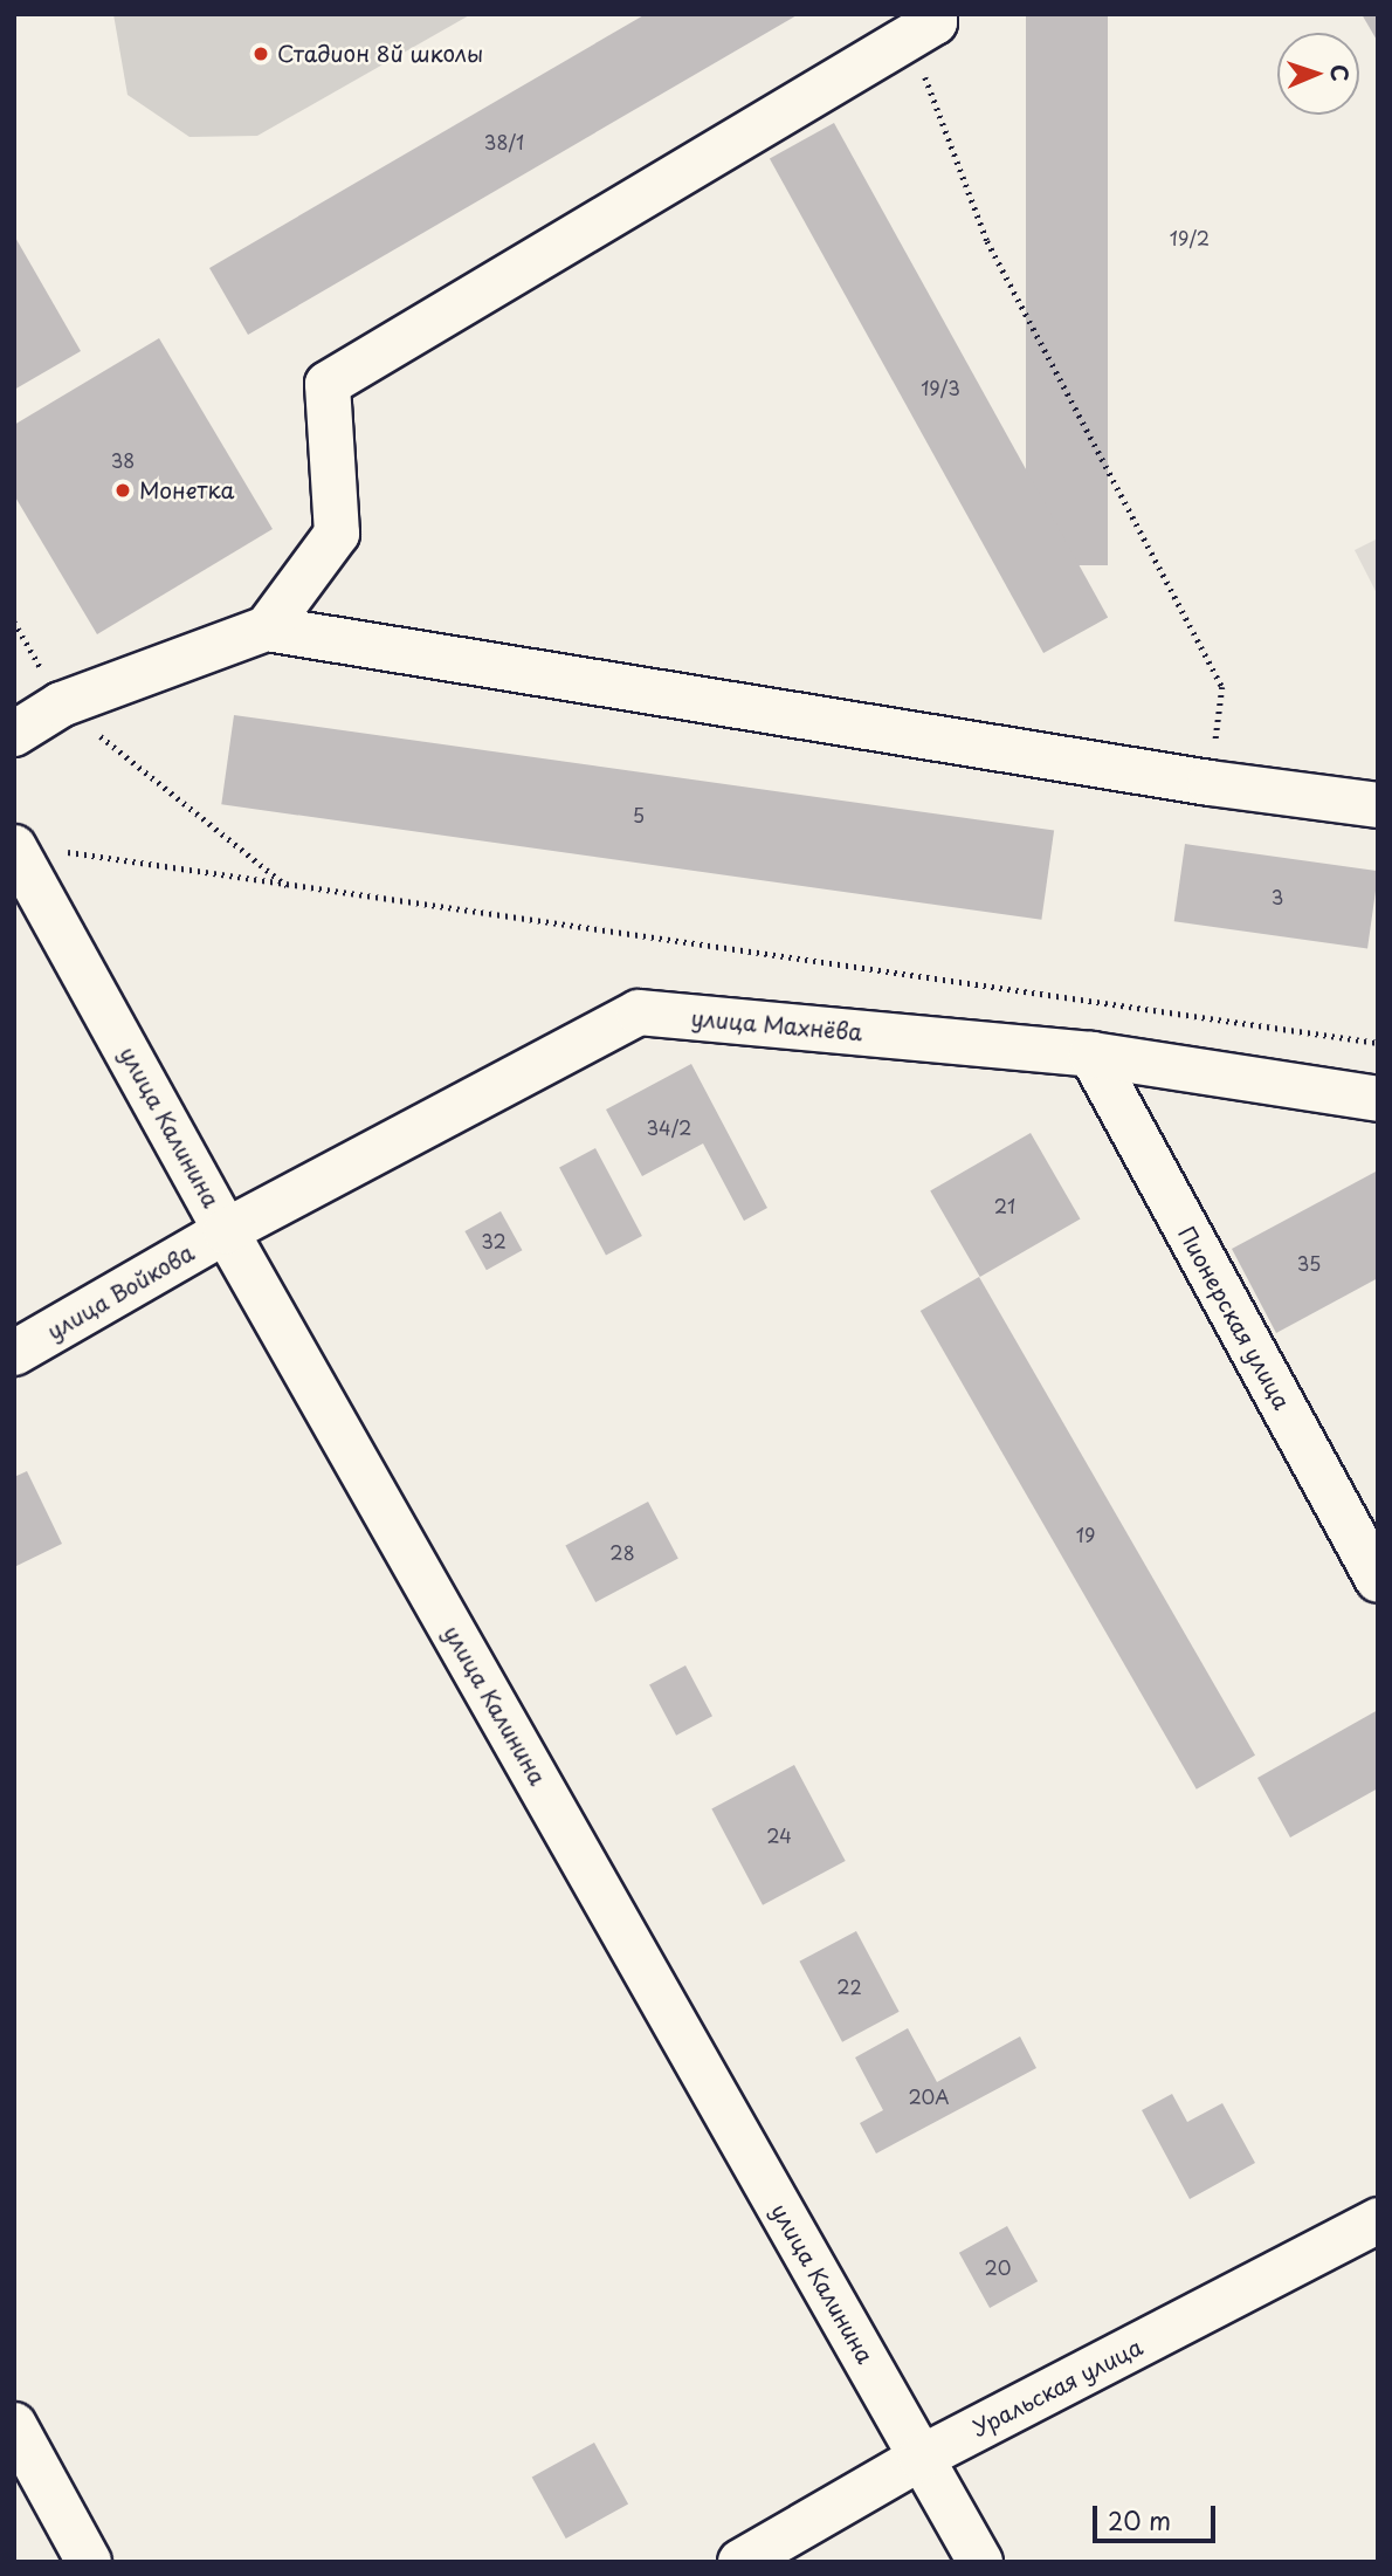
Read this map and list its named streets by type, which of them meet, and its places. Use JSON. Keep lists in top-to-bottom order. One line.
{"streets":{"street":["улица Махнёва","улица Калинина","улица Войкова","Пионерская улица","Уральская улица"]},"crossings":[["улица Махнёва","улица Калинина"],["улица Махнёва","улица Войкова"],["улица Махнёва","Пионерская улица"],["улица Калинина","улица Войкова"],["улица Калинина","Уральская улица"]],"places":["Стадион 8й школы","Монетка"],"house_numbers":["38/1","19/2","19/3","38","5","3","34/2","21","32","35","19","28","24","22","20А","20"],"scale_bar":"20 m","north":"right"}
